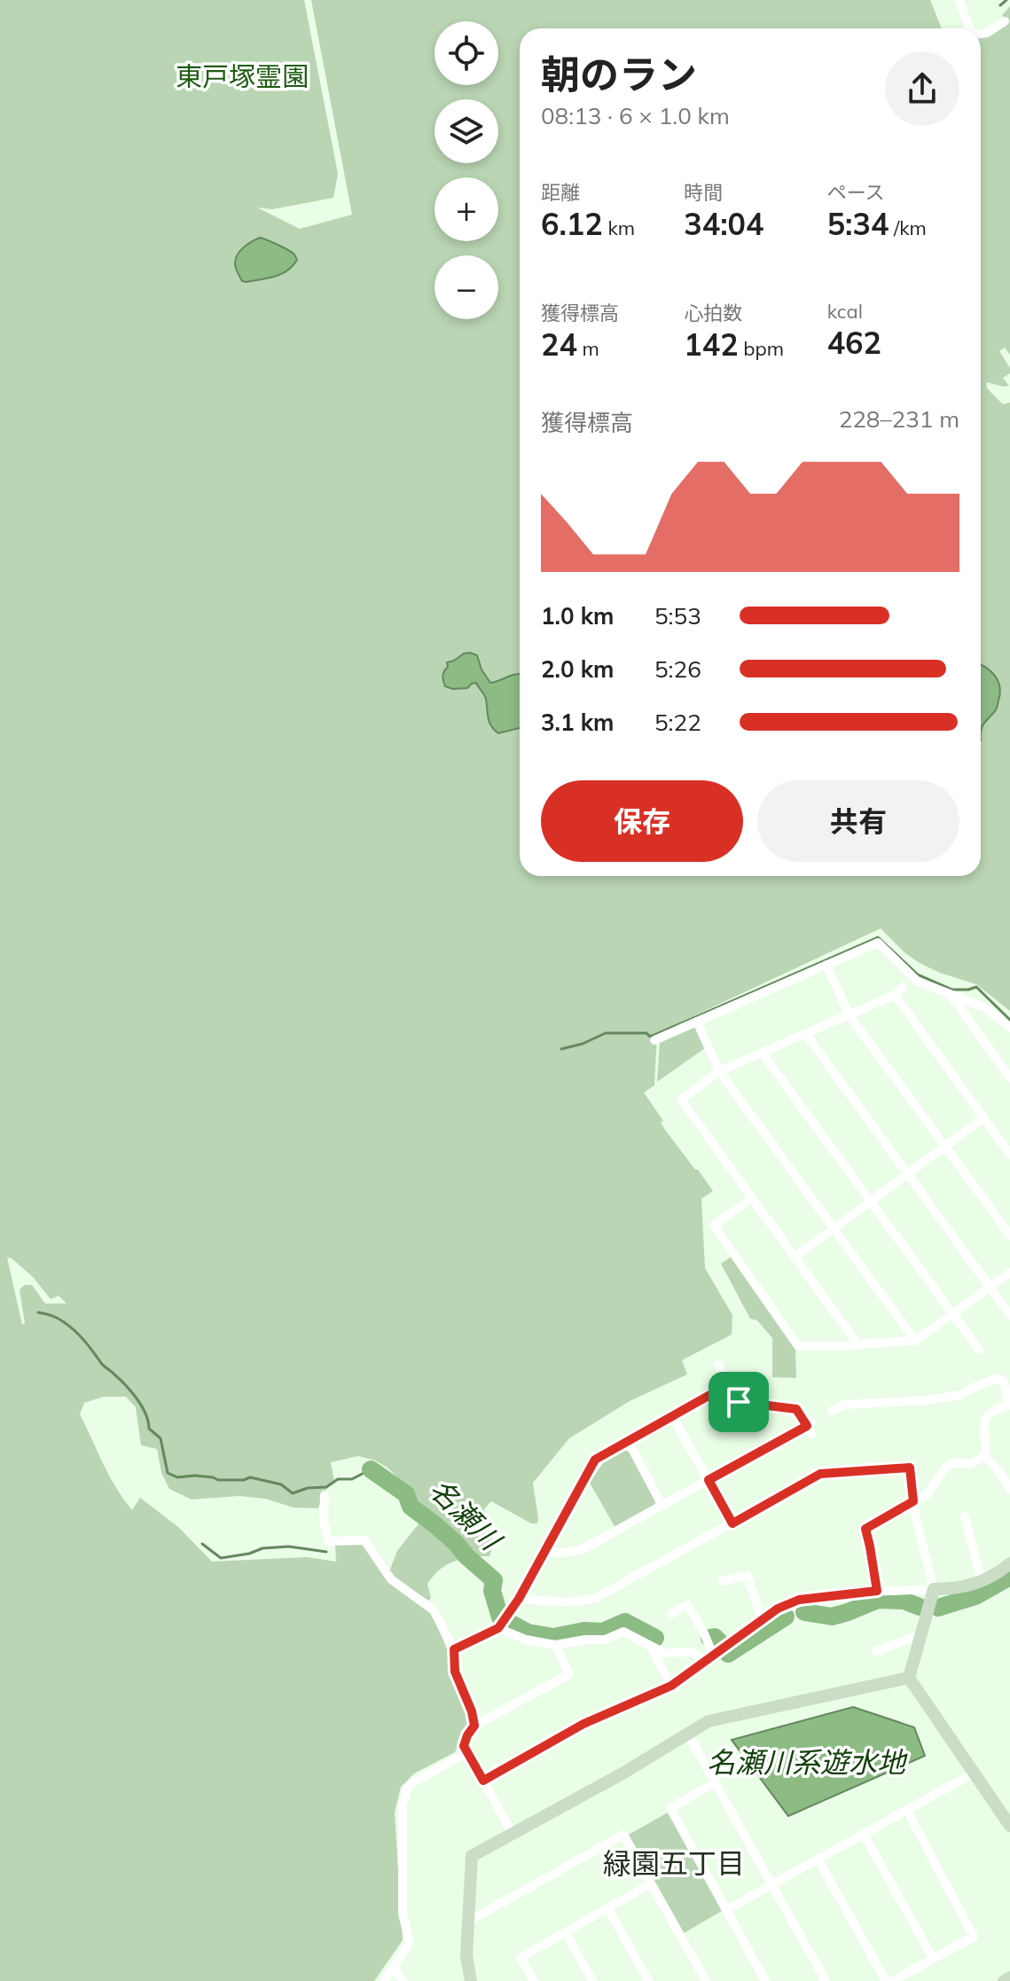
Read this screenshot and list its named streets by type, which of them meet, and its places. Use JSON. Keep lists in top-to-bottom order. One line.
{"districts":["緑園五丁目"],"water":["名瀬川","名瀬川系遊水地"],"parks":["東戸塚霊園"],"page":{"map_buttons":["+","−"],"heading":["朝のラン","08:13 · 6 × 1.0 km"],"stats":[["距離","6.12 km"],["時間","34:04"],["ペース","5:34 /km"],["獲得標高","24 m"],["心拍数","142 bpm"],["kcal","462"]],"chart":["獲得標高","228–231 m"],"list":[{"name":"1.0 km","note":"5:53"},{"name":"2.0 km","note":"5:26"},{"name":"3.1 km","note":"5:22"}],"buttons":["保存","共有"]}}
